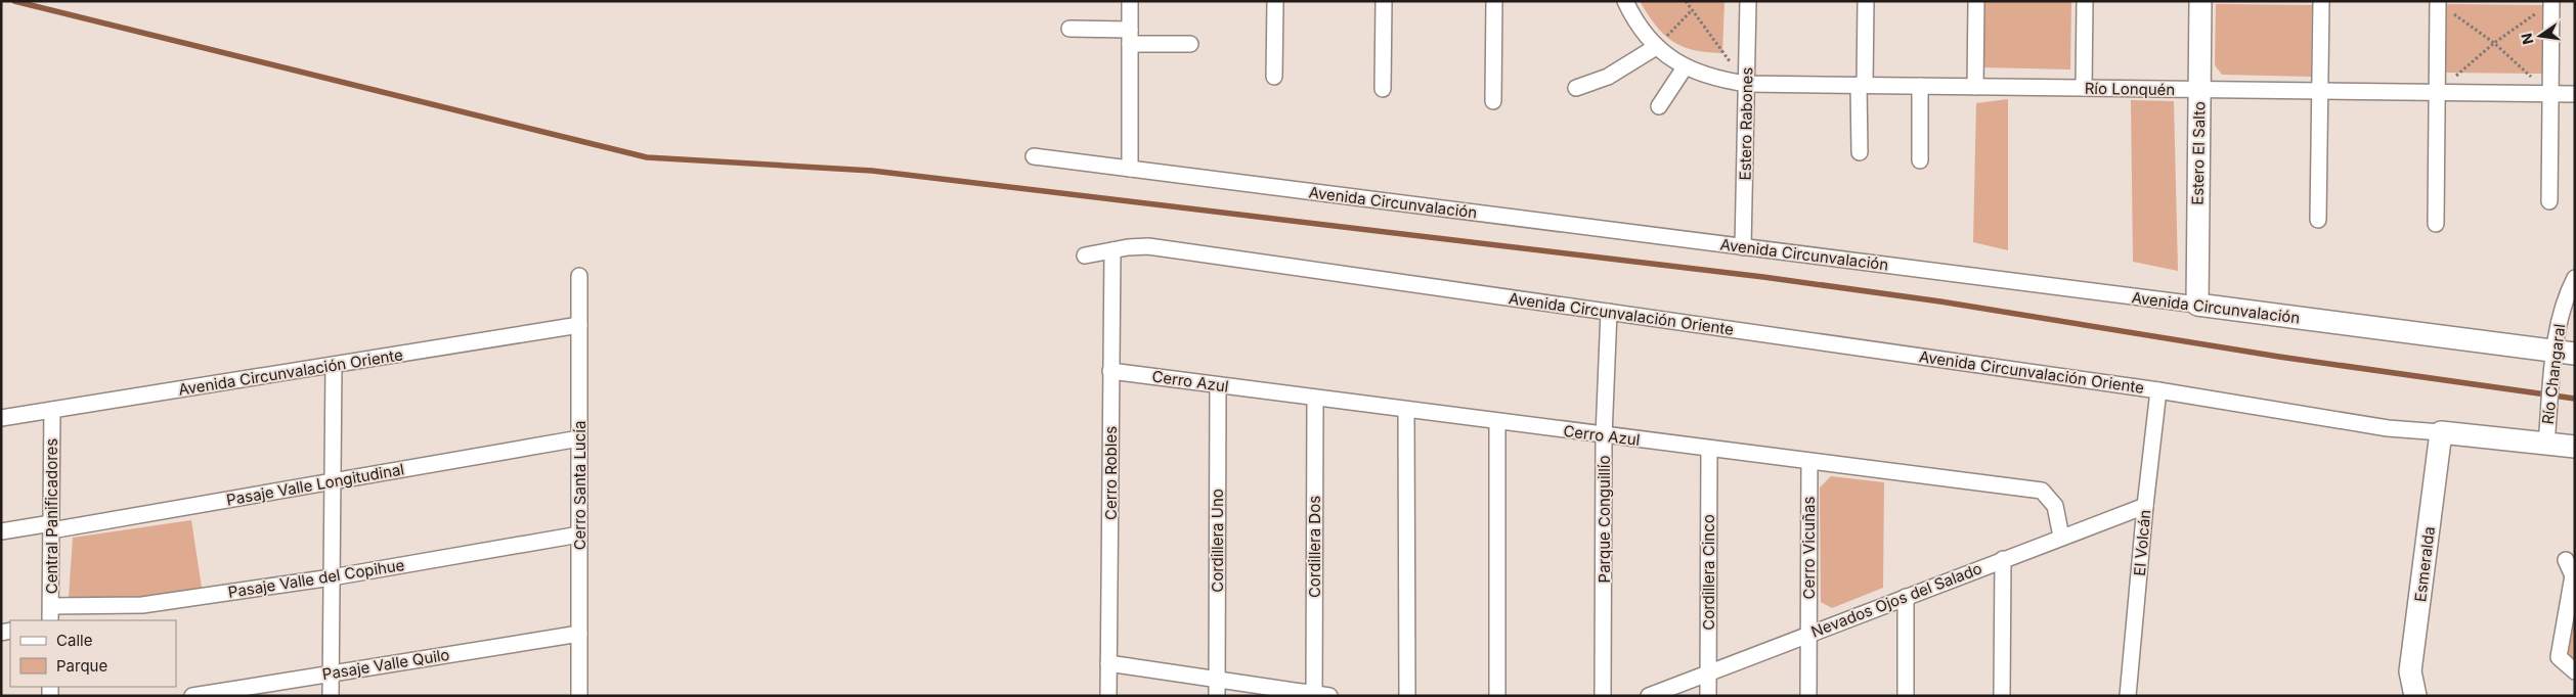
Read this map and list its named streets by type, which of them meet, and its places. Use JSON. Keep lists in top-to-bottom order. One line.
{"streets":{"street":["Río Lonquén","Estero Rabones","Estero El Salto","Avenida Circunvalación","Avenida Circunvalación Oriente","Río Changaral","Cerro Azul","Cerro Robles","Pasaje Valle Longitudinal","Cerro Santa Lucía","Central Panificadores","Parque Conguillío","Cordillera Uno","El Volcán","Cordillera Dos","Cerro Vicuñas","Esmeralda","Cordillera Cinco","Pasaje Valle del Copihue","Nevados Ojos del Salado","Pasaje Valle Quilo"]},"crossings":[["Río Lonquén","Estero Rabones"],["Río Lonquén","Estero El Salto"],["Estero Rabones","Avenida Circunvalación"],["Estero El Salto","Avenida Circunvalación"],["Avenida Circunvalación","Río Changaral"],["Avenida Circunvalación Oriente","Cerro Robles"],["Avenida Circunvalación Oriente","Cerro Santa Lucía"],["Avenida Circunvalación Oriente","Central Panificadores"],["Avenida Circunvalación Oriente","Parque Conguillío"],["Avenida Circunvalación Oriente","El Volcán"],["Cerro Azul","Cerro Robles"],["Cerro Azul","Parque Conguillío"],["Cerro Azul","Cordillera Uno"],["Cerro Azul","Cordillera Dos"],["Cerro Azul","Cerro Vicuñas"],["Cerro Azul","Cordillera Cinco"],["Cerro Azul","Nevados Ojos del Salado"],["Pasaje Valle Longitudinal","Cerro Santa Lucía"],["Pasaje Valle Longitudinal","Central Panificadores"],["Cerro Santa Lucía","Pasaje Valle del Copihue"],["Cerro Santa Lucía","Pasaje Valle Quilo"],["Central Panificadores","Pasaje Valle del Copihue"],["El Volcán","Nevados Ojos del Salado"],["Cerro Vicuñas","Nevados Ojos del Salado"],["Cordillera Cinco","Nevados Ojos del Salado"]],"legend":["Calle","Parque"],"north":"left"}
